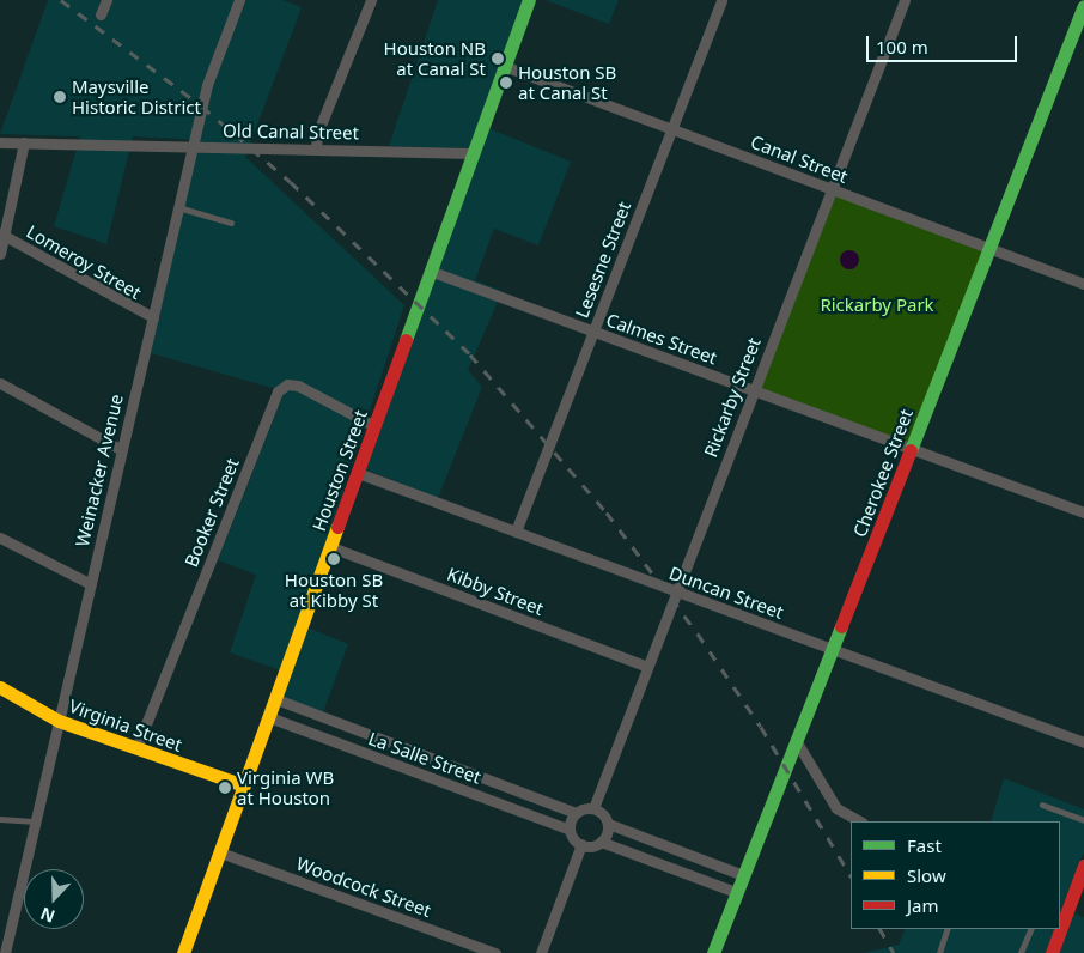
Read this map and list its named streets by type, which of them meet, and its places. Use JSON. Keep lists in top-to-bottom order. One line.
{"streets":{"street":["Old Canal Street","Canal Street","Lesesne Street","Lomeroy Street","Calmes Street","Rickarby Street","Weinacker Avenue","Houston Street","Cherokee Street","Booker Street","Kibby Street","Duncan Street","Virginia Street","La Salle Street","Woodcock Street"]},"crossings":[["Old Canal Street","Weinacker Avenue"],["Old Canal Street","Houston Street"],["Canal Street","Lesesne Street"],["Canal Street","Rickarby Street"],["Canal Street","Houston Street"],["Canal Street","Cherokee Street"],["Lesesne Street","Calmes Street"],["Lesesne Street","Duncan Street"],["Lomeroy Street","Weinacker Avenue"],["Calmes Street","Rickarby Street"],["Calmes Street","Houston Street"],["Calmes Street","Cherokee Street"],["Rickarby Street","Kibby Street"],["Rickarby Street","Duncan Street"],["Rickarby Street","La Salle Street"],["Weinacker Avenue","Virginia Street"],["Houston Street","Booker Street"],["Houston Street","Kibby Street"],["Houston Street","Duncan Street"],["Houston Street","Virginia Street"],["Houston Street","La Salle Street"],["Houston Street","Woodcock Street"],["Cherokee Street","Duncan Street"],["Booker Street","Virginia Street"]],"parks":["Rickarby Park"],"places":["Houston NB at Canal St","Houston SB at Canal St","Maysville Historic District","Houston SB at Kibby St","Virginia WB at Houston"],"legend":["Fast","Slow","Jam"],"scale_bar":"100 m","north":"bottom"}
